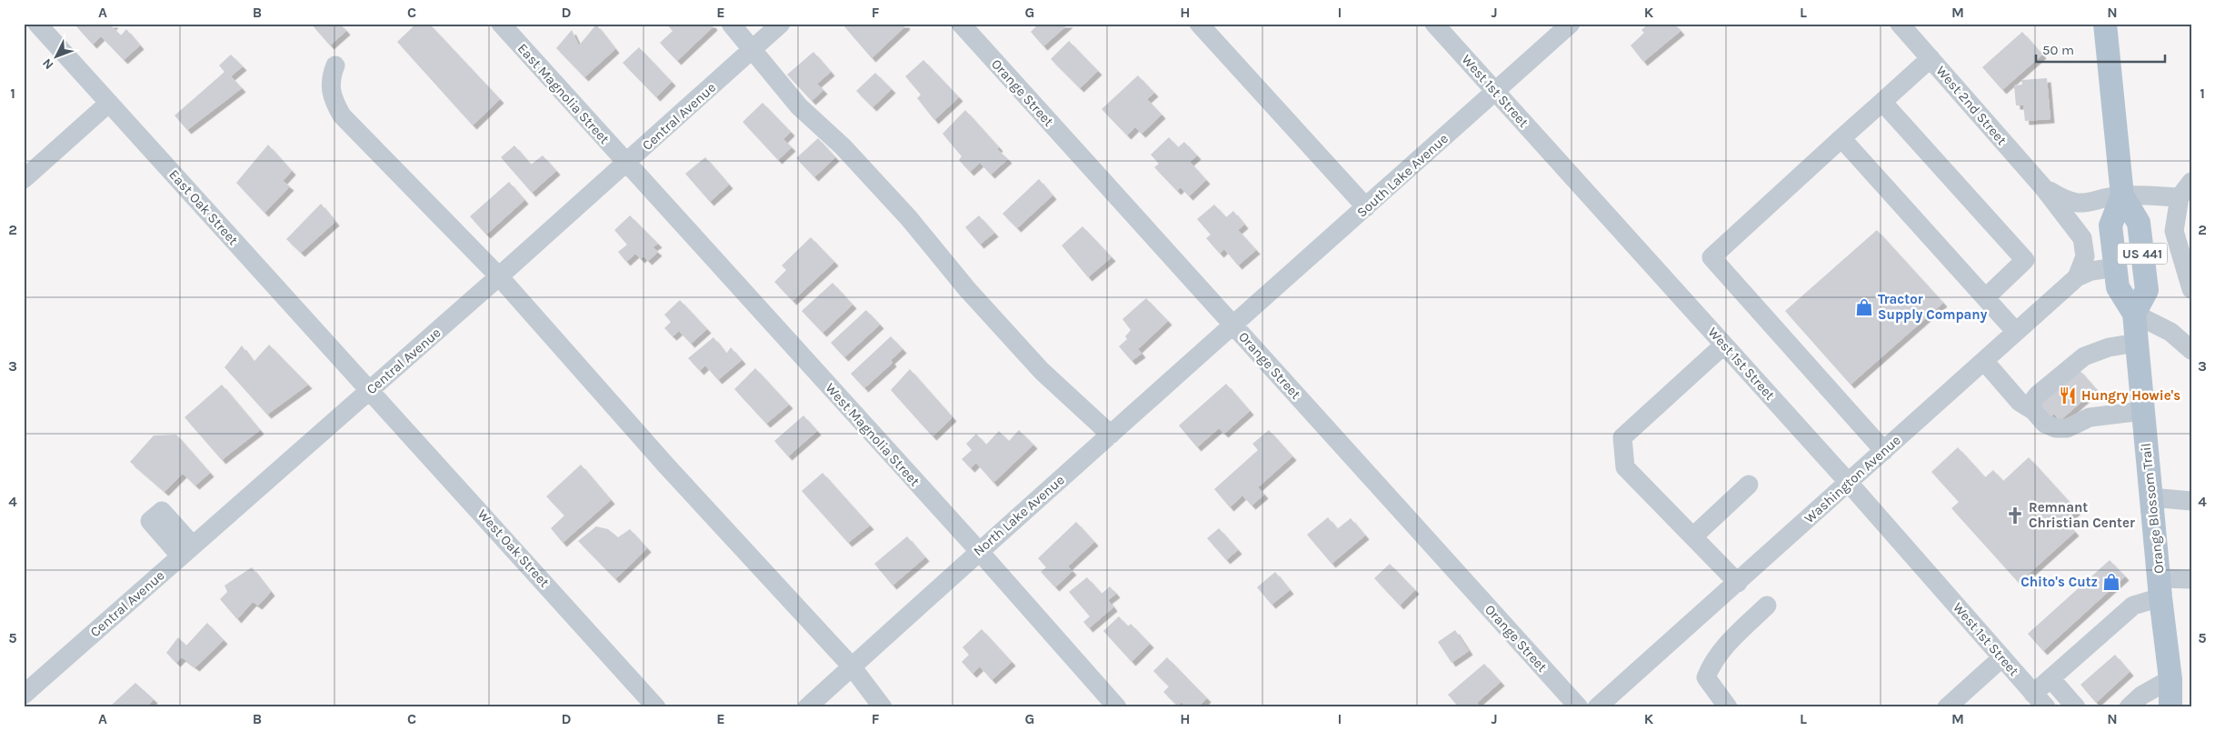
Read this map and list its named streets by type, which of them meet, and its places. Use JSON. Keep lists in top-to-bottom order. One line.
{"streets":{"main road":["US 441","Orange Blossom Trail"],"street":["West 1st Street","Orange Street","East Magnolia Street","West 2nd Street","Central Avenue","South Lake Avenue","East Oak Street","West Magnolia Street","Washington Avenue","North Lake Avenue","West Oak Street"]},"crossings":[["West 1st Street","South Lake Avenue"],["West 1st Street","Washington Avenue"],["Orange Street","South Lake Avenue"],["Orange Street","North Lake Avenue"],["East Magnolia Street","Central Avenue"],["East Magnolia Street","West Magnolia Street"],["West 2nd Street","Washington Avenue"],["West 2nd Street","Orange Blossom Trail"],["Central Avenue","East Oak Street"],["Central Avenue","West Magnolia Street"],["Central Avenue","West Oak Street"],["South Lake Avenue","North Lake Avenue"],["East Oak Street","West Oak Street"],["West Magnolia Street","North Lake Avenue"],["Washington Avenue","Orange Blossom Trail"]],"places":{"shop":["Tractor Supply Company","Chito's Cutz"],"restaurant":["Hungry Howie's"],"church":["Remnant Christian Center"]},"scale_bar":"50 m","north":"bottom left","grid":{"columns":["A","B","C","D","E","F","G","H","I","J","K","L","M","N"],"rows":["1","2","3","4","5"]}}
